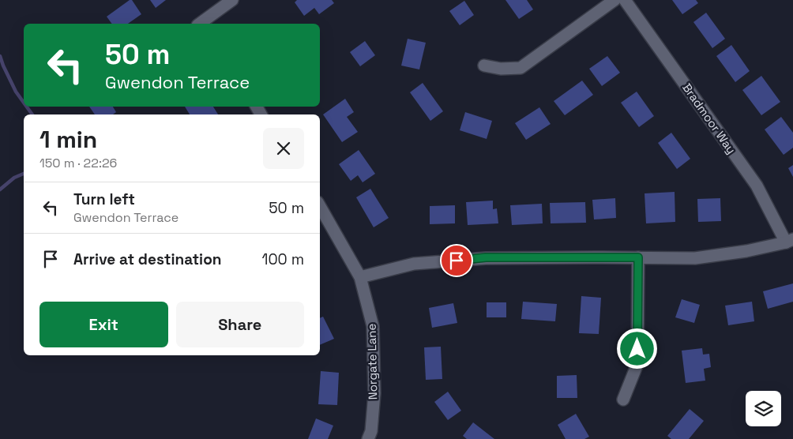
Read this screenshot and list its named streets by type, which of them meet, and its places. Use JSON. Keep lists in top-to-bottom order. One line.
{"streets":{"street":["Bradmoor Way","Norgate Lane"]},"page":{"turn":["50 m","Gwendon Terrace"],"heading":["1 min","150 m · 22:26"],"list":[{"name":"Turn left","note":"Gwendon Terrace","value":"50 m"},{"name":"Arrive at destination","value":"100 m"}],"buttons":["Exit","Share"]}}
